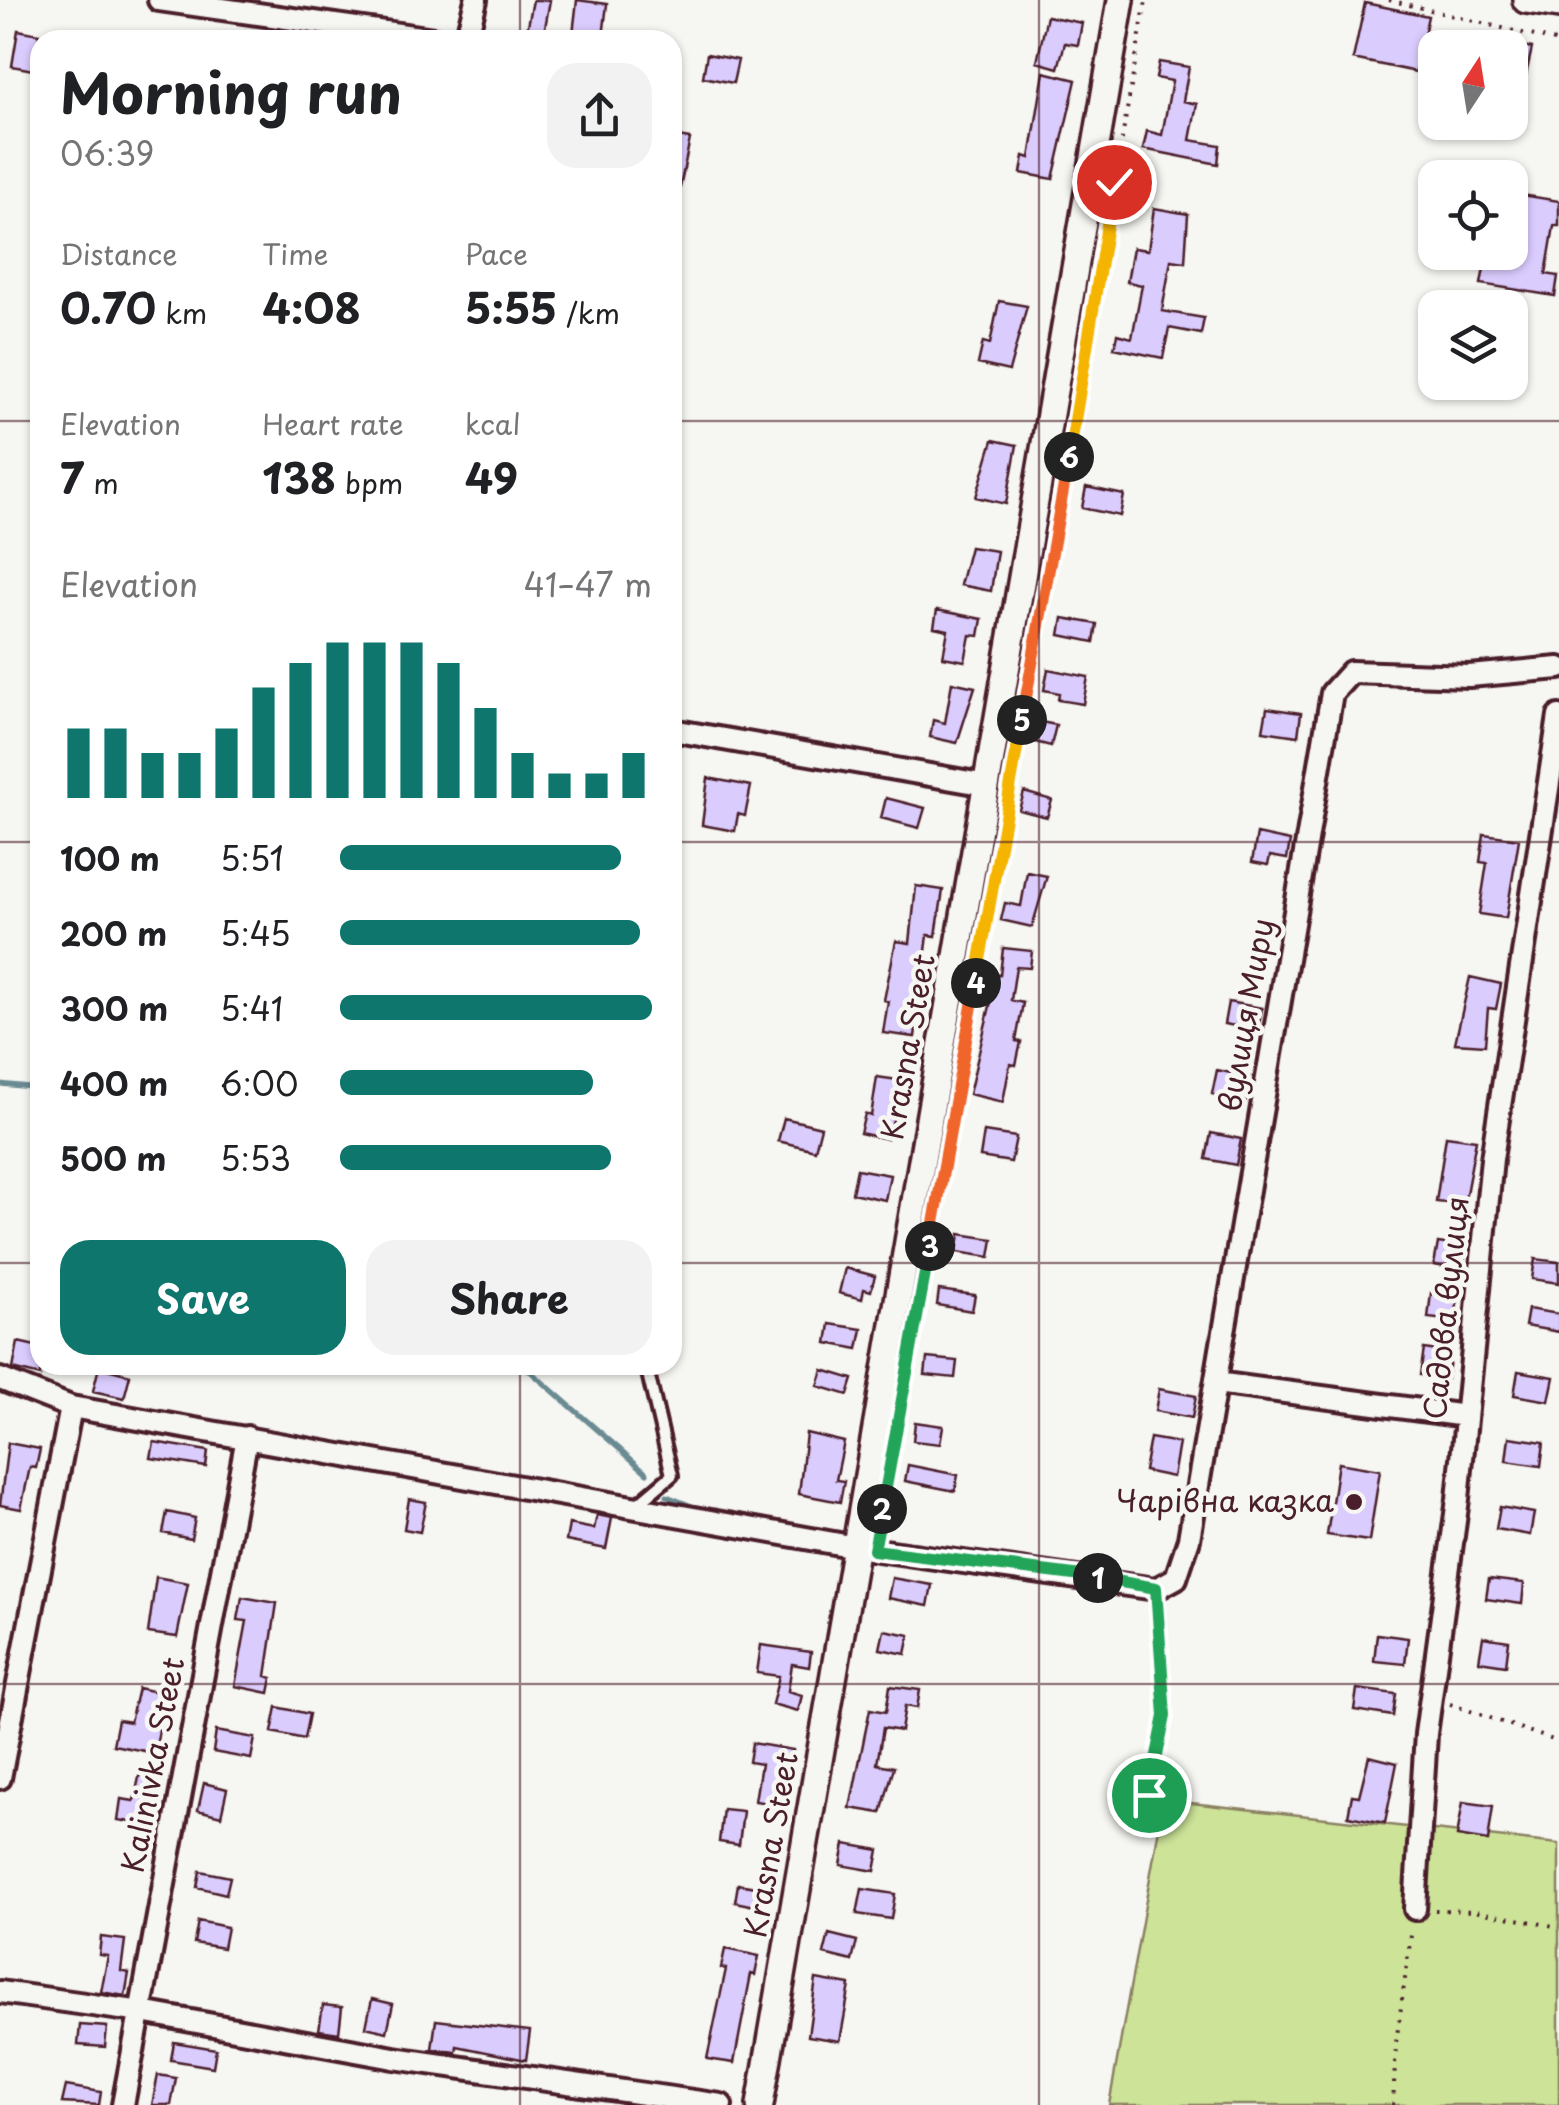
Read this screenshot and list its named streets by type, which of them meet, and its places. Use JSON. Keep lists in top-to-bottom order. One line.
{"streets":{"street":["вулиця Миру","Krasna Steet","Садова вулиця","Kalinivka Steet"]},"places":["Чарівна казка"],"north":"top","page":{"heading":["Morning run","06:39"],"stats":[["Distance","0.70 km"],["Time","4:08"],["Pace","5:55 /km"],["Elevation","7 m"],["Heart rate","138 bpm"],["kcal","49"]],"pins":["6","5","4","3","2","1"],"chart":["Elevation","41–47 m"],"list":[{"name":"100 m","note":"5:51"},{"name":"200 m","note":"5:45"},{"name":"300 m","note":"5:41"},{"name":"400 m","note":"6:00"},{"name":"500 m","note":"5:53"}],"buttons":["Save","Share"]}}
